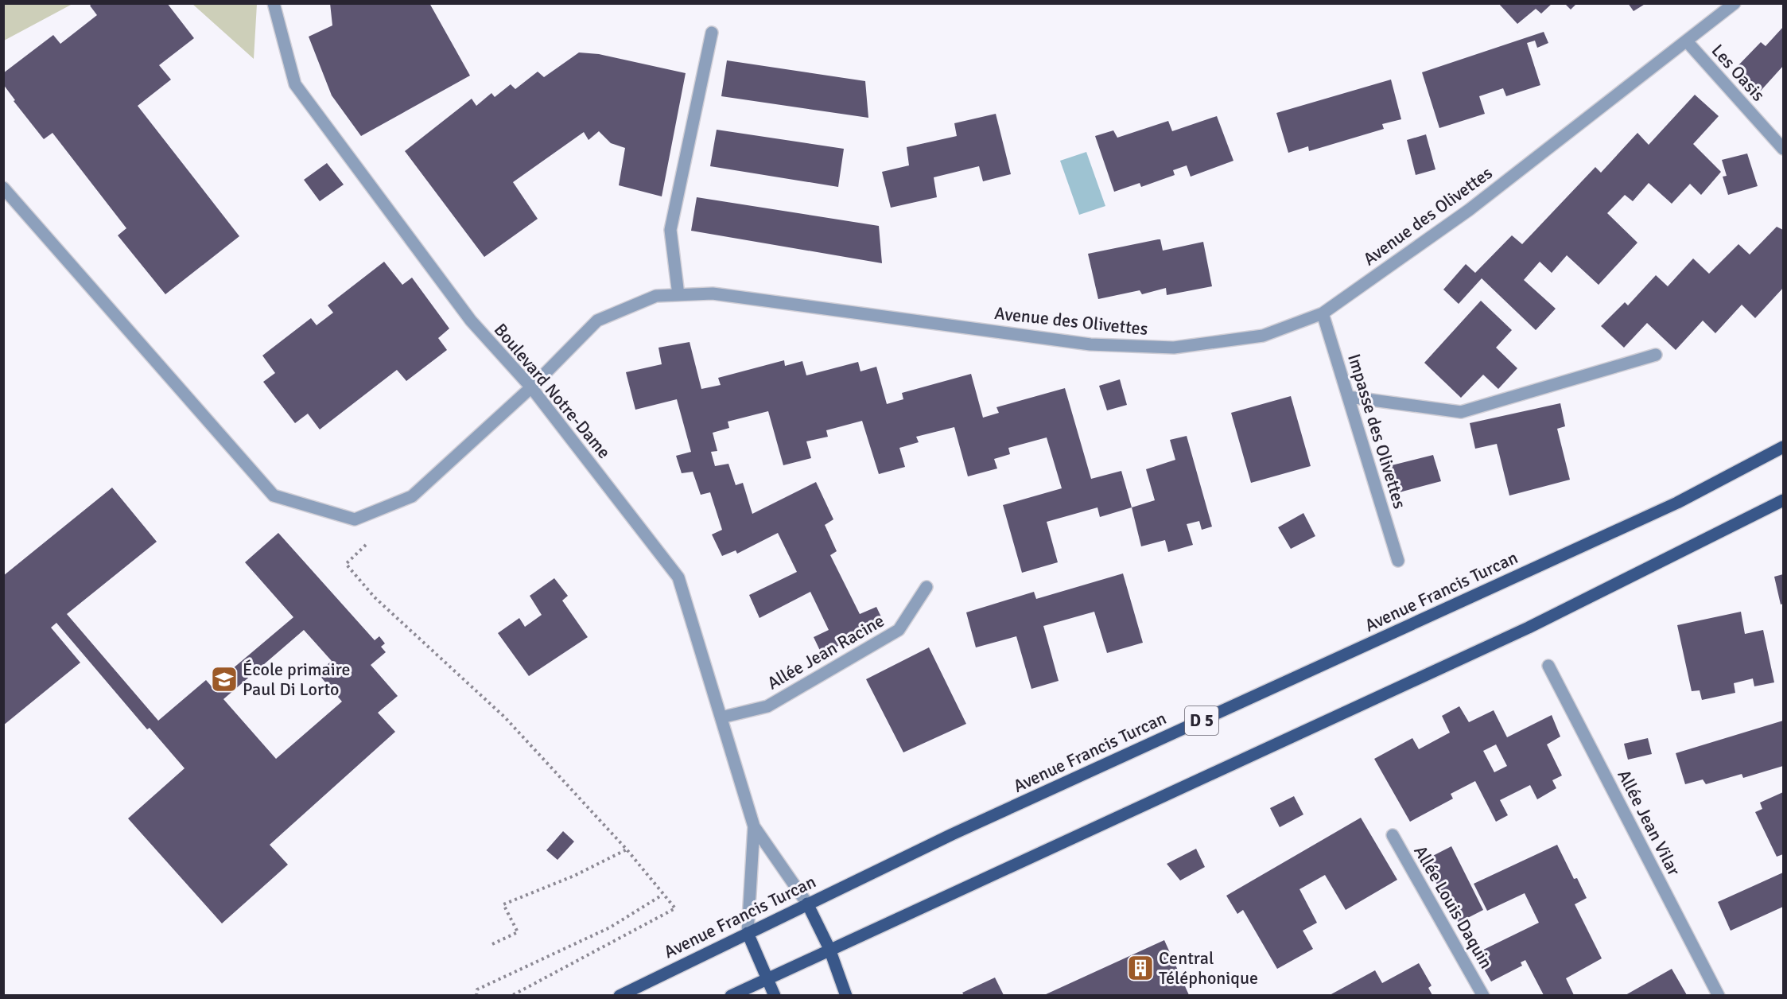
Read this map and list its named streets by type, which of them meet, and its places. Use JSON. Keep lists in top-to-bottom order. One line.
{"streets":{"main road":["Boulevard Notre-Dame","Avenue Francis Turcan","D 5"],"street":["Les Oasis","Avenue des Olivettes","Impasse des Olivettes","Allée Jean Racine","Allée Jean Vilar","Allée Louis Daquin"]},"crossings":[["Les Oasis","Avenue des Olivettes"],["Avenue des Olivettes","Boulevard Notre-Dame"],["Avenue des Olivettes","Impasse des Olivettes"],["Boulevard Notre-Dame","Avenue Francis Turcan"],["Boulevard Notre-Dame","Allée Jean Racine"]],"places":{"school or university":["École primaire Paul Di Lorto"],"building":["Central Téléphonique"]}}
